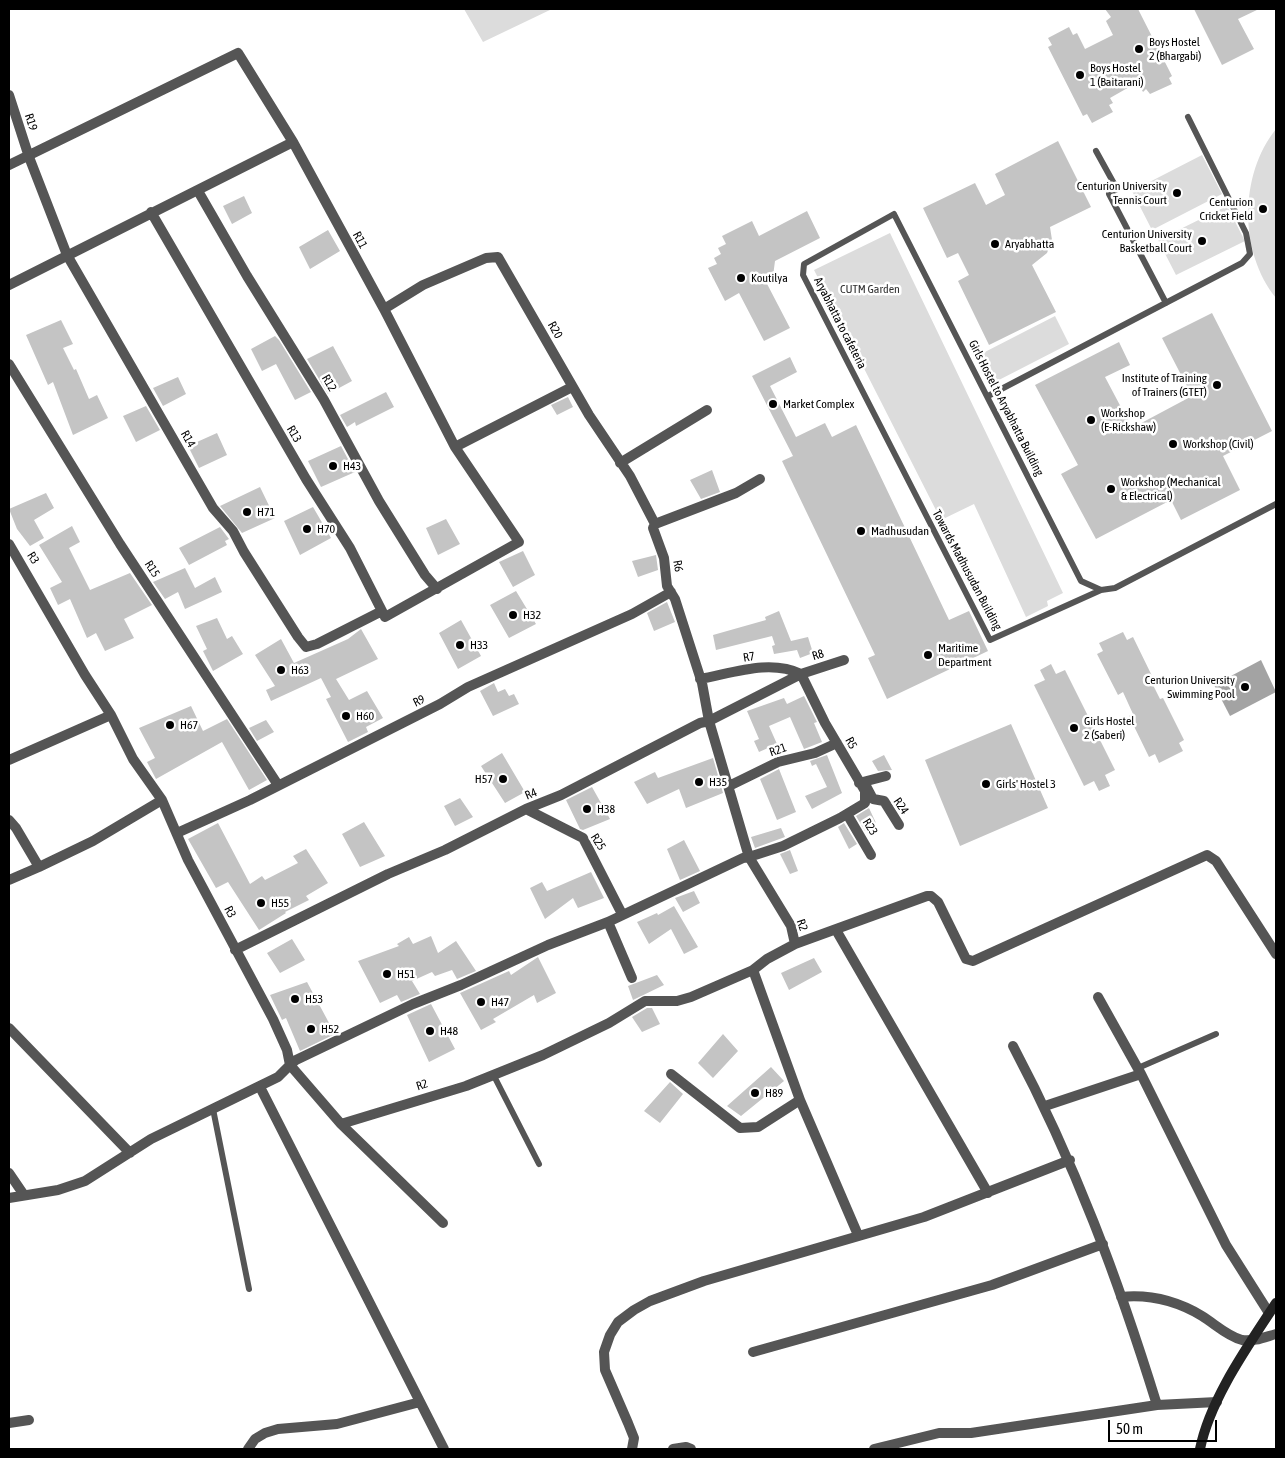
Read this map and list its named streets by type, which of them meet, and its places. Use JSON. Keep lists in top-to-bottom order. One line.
{"streets":{"street":["R19","R11","R20","R12","R13","R14","R3","R6","R15","R8","R7","R9","R5","R21","R4","R24","R23","R25","R2"],"lane":["Aryabhatta to cafeteria","Girls Hostel to Aryabhatta Building","Towards Madhusudan Building"]},"crossings":[["R19","R11"],["R19","R14"],["R11","R20"],["R11","R12"],["R11","R14"],["Aryabhatta to cafeteria","Girls Hostel to Aryabhatta Building"],["Aryabhatta to cafeteria","Towards Madhusudan Building"],["R20","R6"],["Girls Hostel to Aryabhatta Building","Towards Madhusudan Building"],["R13","R14"],["R3","R9"],["R3","R4"],["R6","R7"],["R6","R9"],["R6","R4"],["R15","R9"],["R8","R7"],["R8","R5"],["R7","R5"],["R5","R21"],["R5","R24"],["R4","R25"]],"parks":["CUTM Garden"],"places":["Boys Hostel 2 (Bhargabi)","Boys Hostel 1 (Baitarani)","Centurion University Tennis Court","Centurion Cricket Field","Centurion University Basketball Court","Aryabhatta","Koutilya","Institute of Training of Trainers (GTET)","Market Complex","Workshop (E-Rickshaw)","Workshop (Civil)","H43","Workshop (Mechanical & Electrical)","H71","H70","Madhusudan","H32","H33","Maritime Department","H63","Centurion University Swimming Pool","H60","H67","Girls Hostel 2 (Saberi)","H57","H35","Girls' Hostel 3","H38","H55","H51","H53","H47","H52","H48","H89"],"scale_bar":"50 m"}
